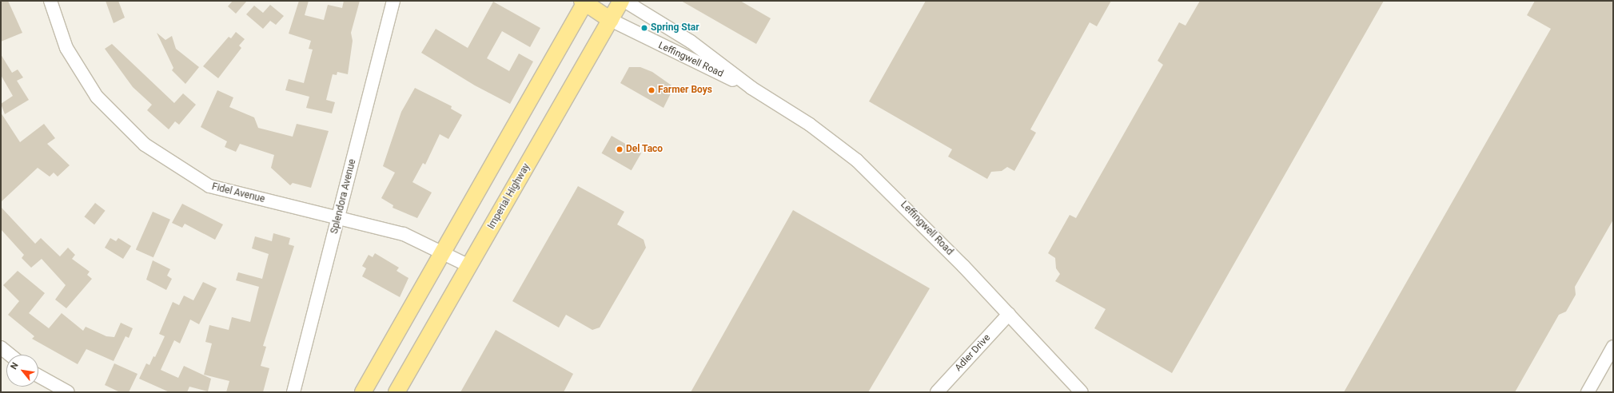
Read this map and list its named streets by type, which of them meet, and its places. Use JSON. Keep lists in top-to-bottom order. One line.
{"streets":{"main road":["Leffingwell Road","Imperial Highway"],"street":["Fidel Avenue","Splendora Avenue","Adler Drive"]},"crossings":[["Leffingwell Road","Imperial Highway"],["Leffingwell Road","Adler Drive"],["Fidel Avenue","Splendora Avenue"],["Fidel Avenue","Imperial Highway"]],"places":["Spring Star","Farmer Boys","Del Taco"],"north":"top left"}
